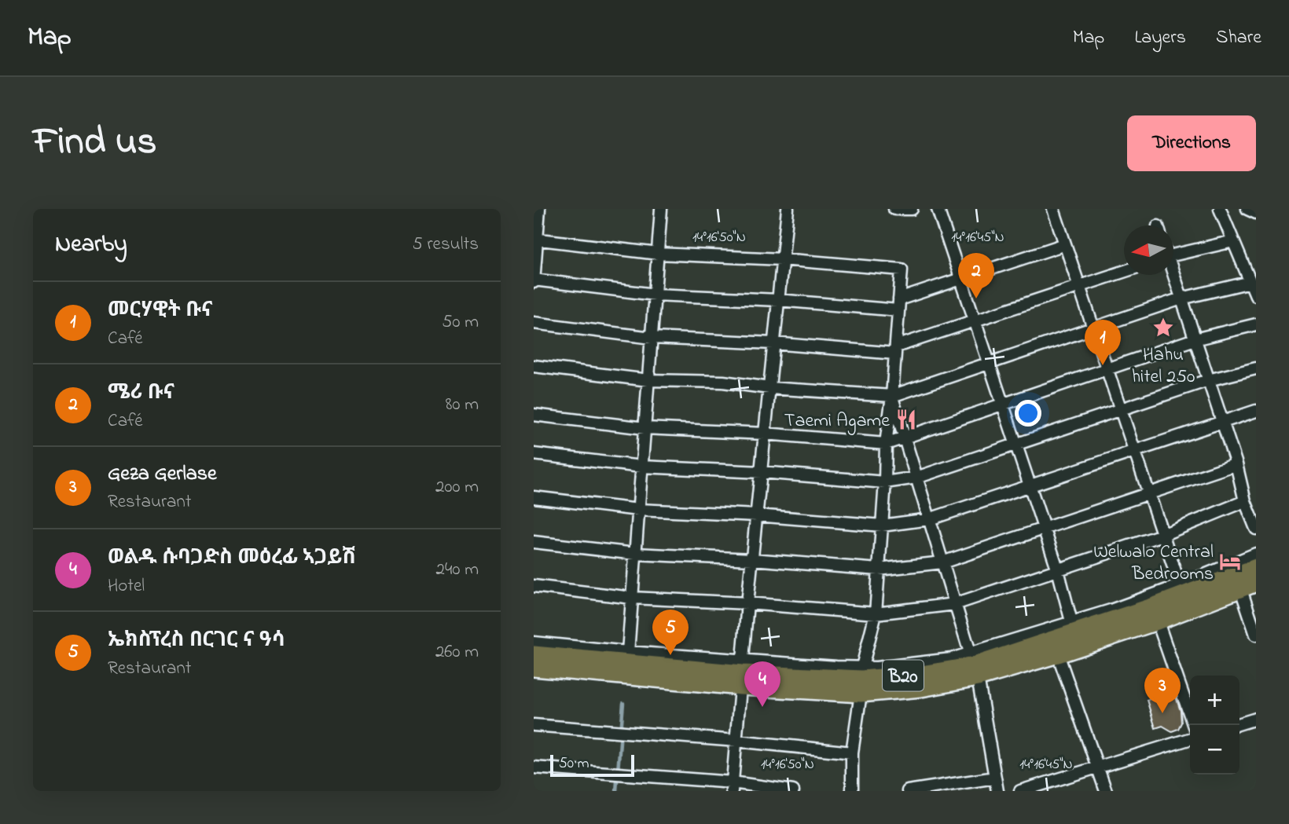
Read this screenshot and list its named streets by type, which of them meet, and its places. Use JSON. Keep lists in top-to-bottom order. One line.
{"streets":{"highway":["B20"]},"places":{"place":["Hahu hitel 250"],"restaurant":["Taemi Agame"],"hotel":["Welwalo Central Bedrooms"]},"scale_bar":"50 m","north":"left","page":{"header":"Map","nav":["Map","Layers","Share"],"title":"Find us","buttons":"Directions","heading":["Nearby","5 results"],"pins":["2","1","5","4","3"],"list":[{"mark":"1","name":"መርሃዊት ቡና","note":"Café","value":"50 m"},{"mark":"2","name":"ሜሪ ቡና","note":"Café","value":"80 m"},{"mark":"3","name":"Geza Gerlase","note":"Restaurant","value":"200 m"},{"mark":"4","name":"ወልዱ ሱባጋድስ መዕረፊ ኣጋይሽ","note":"Hotel","value":"240 m"},{"mark":"5","name":"ኤክስፕረስ በርገር ና ዓሳ","note":"Restaurant","value":"260 m"}],"map_buttons":["+","−"],"scale":"50 m"},"coordinates":["14°16'50\"N","14°16'45\"N"]}
